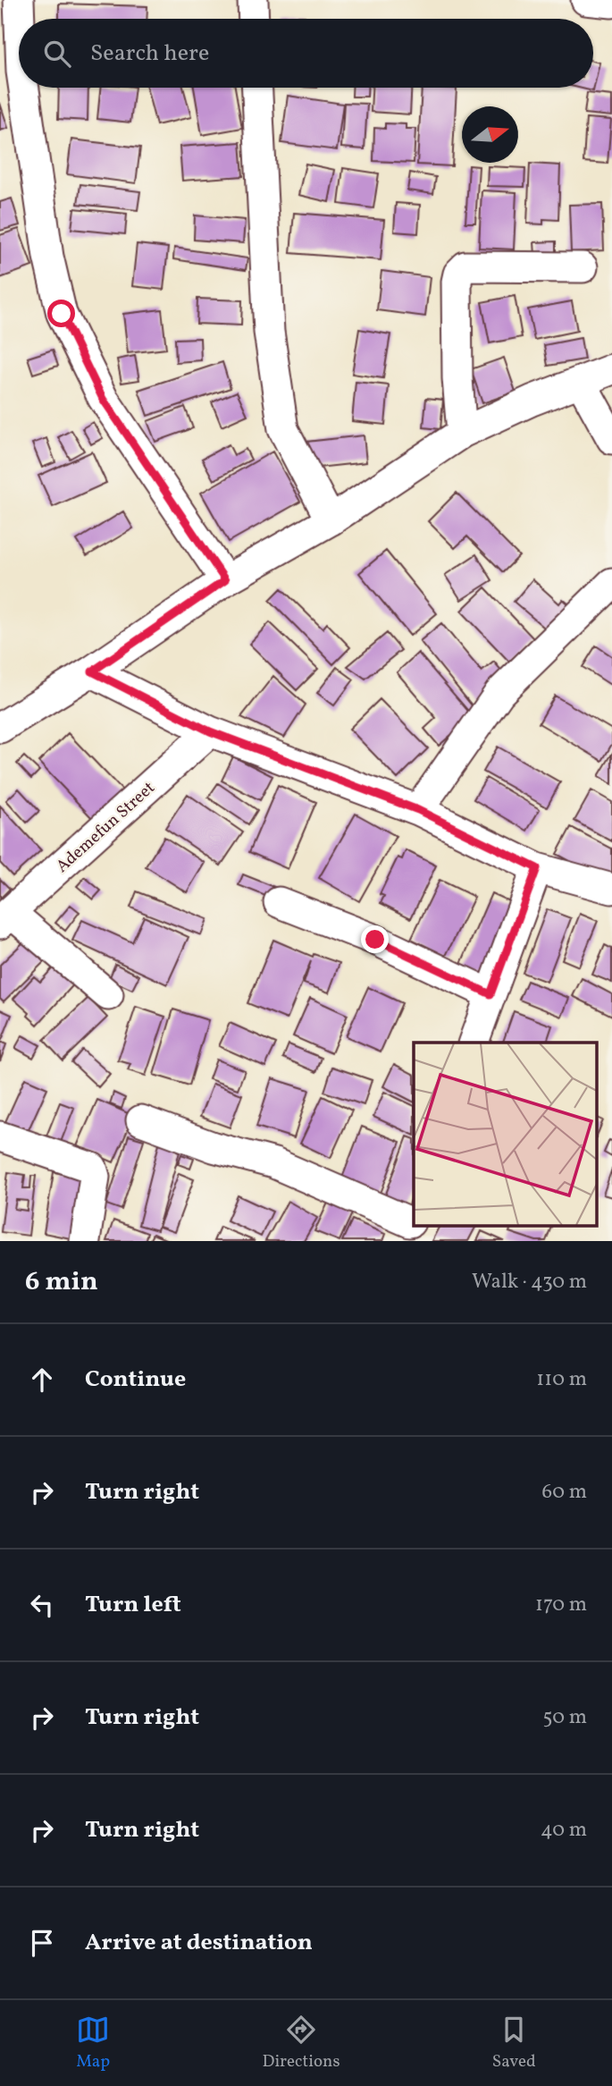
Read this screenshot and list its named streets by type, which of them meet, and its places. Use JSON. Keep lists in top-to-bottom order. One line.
{"streets":{"street":["Ademefun Street"]},"north":"right","page":{"search":"Search here","heading":["6 min","Walk · 430 m"],"list":[["Continue","110 m"],["Turn right","60 m"],["Turn left","170 m"],["Turn right","50 m"],["Turn right","40 m"],"Arrive at destination"],"nav":["Map","Directions","Saved"]}}
